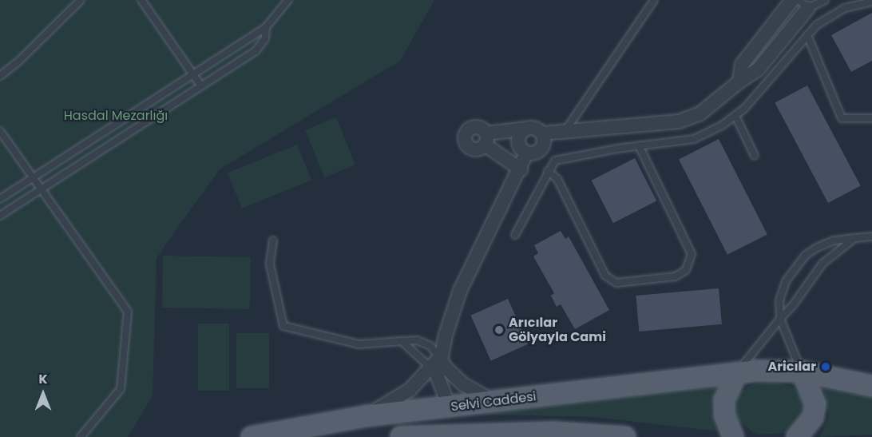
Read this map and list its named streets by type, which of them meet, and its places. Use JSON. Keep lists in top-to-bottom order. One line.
{"streets":{"main road":["Selvi Caddesi"]},"parks":["Hasdal Mezarlığı"],"places":["Arıcılar Gölyayla Cami","Aricılar"],"north":"top"}
